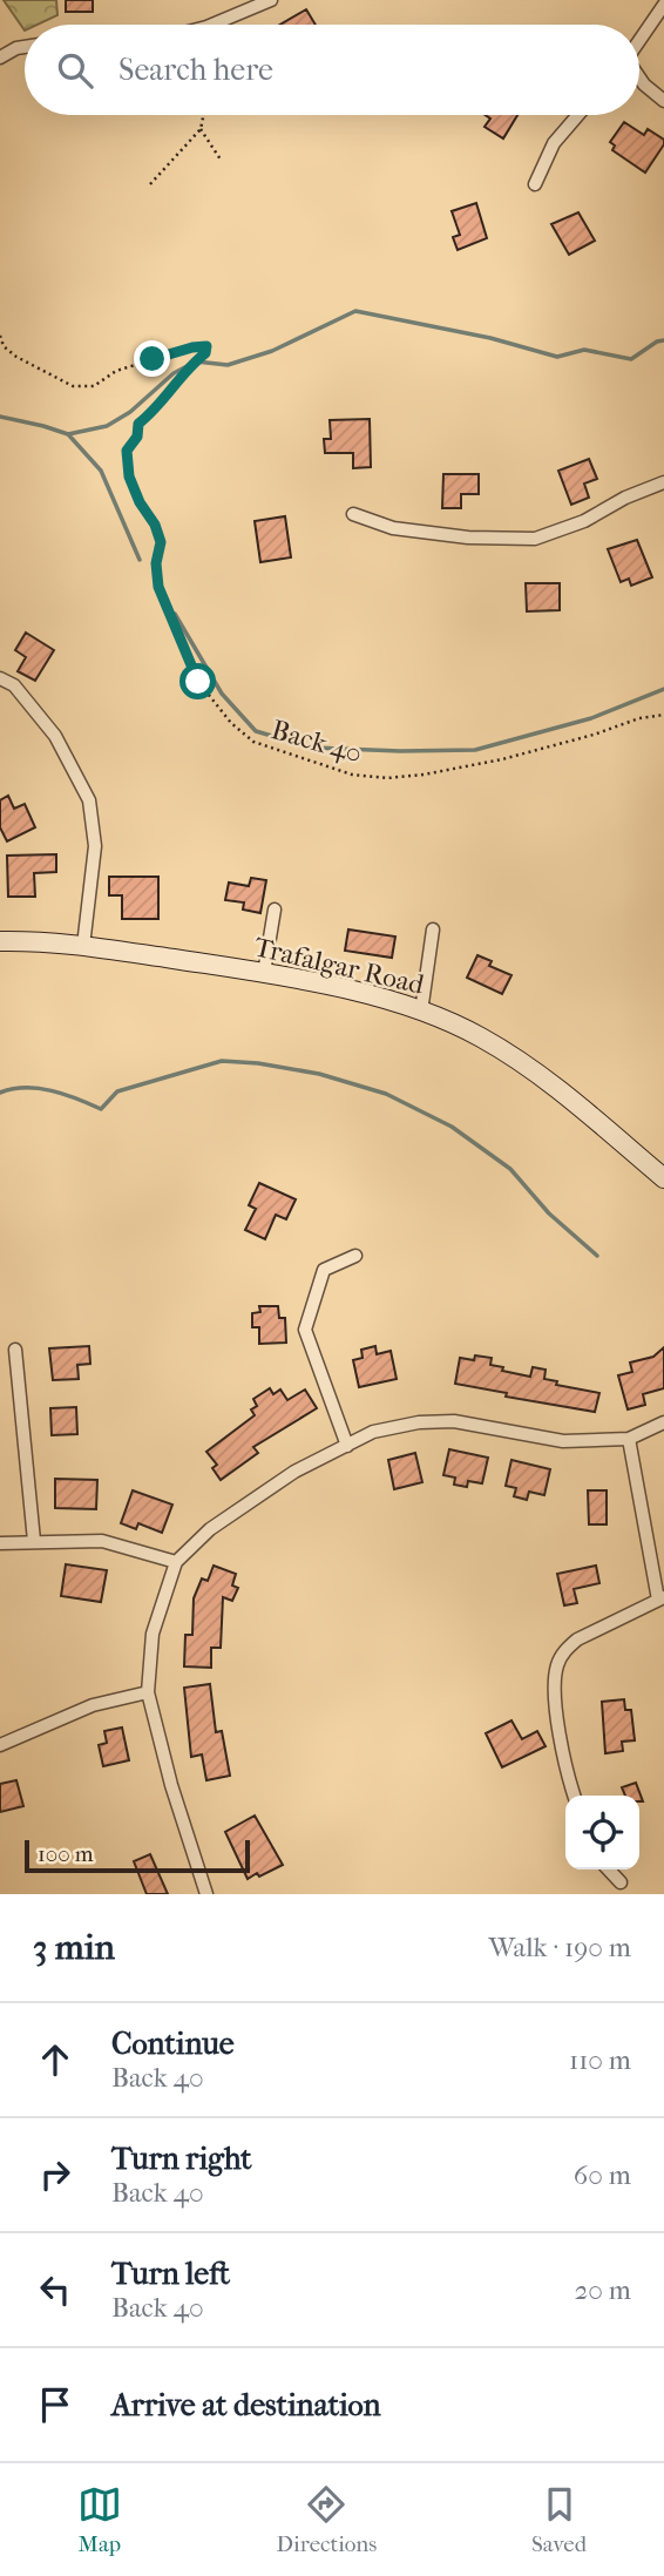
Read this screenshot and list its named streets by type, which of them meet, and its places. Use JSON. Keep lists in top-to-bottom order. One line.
{"streets":{"street":["Trafalgar Road"],"path":["Back 40"]},"scale_bar":"100 m","page":{"search":"Search here","scale":"100 m","heading":["3 min","Walk · 190 m"],"list":[["Continue","Back 40","110 m"],["Turn right","Back 40","60 m"],["Turn left","Back 40","20 m"],"Arrive at destination"],"nav":["Map","Directions","Saved"]}}
